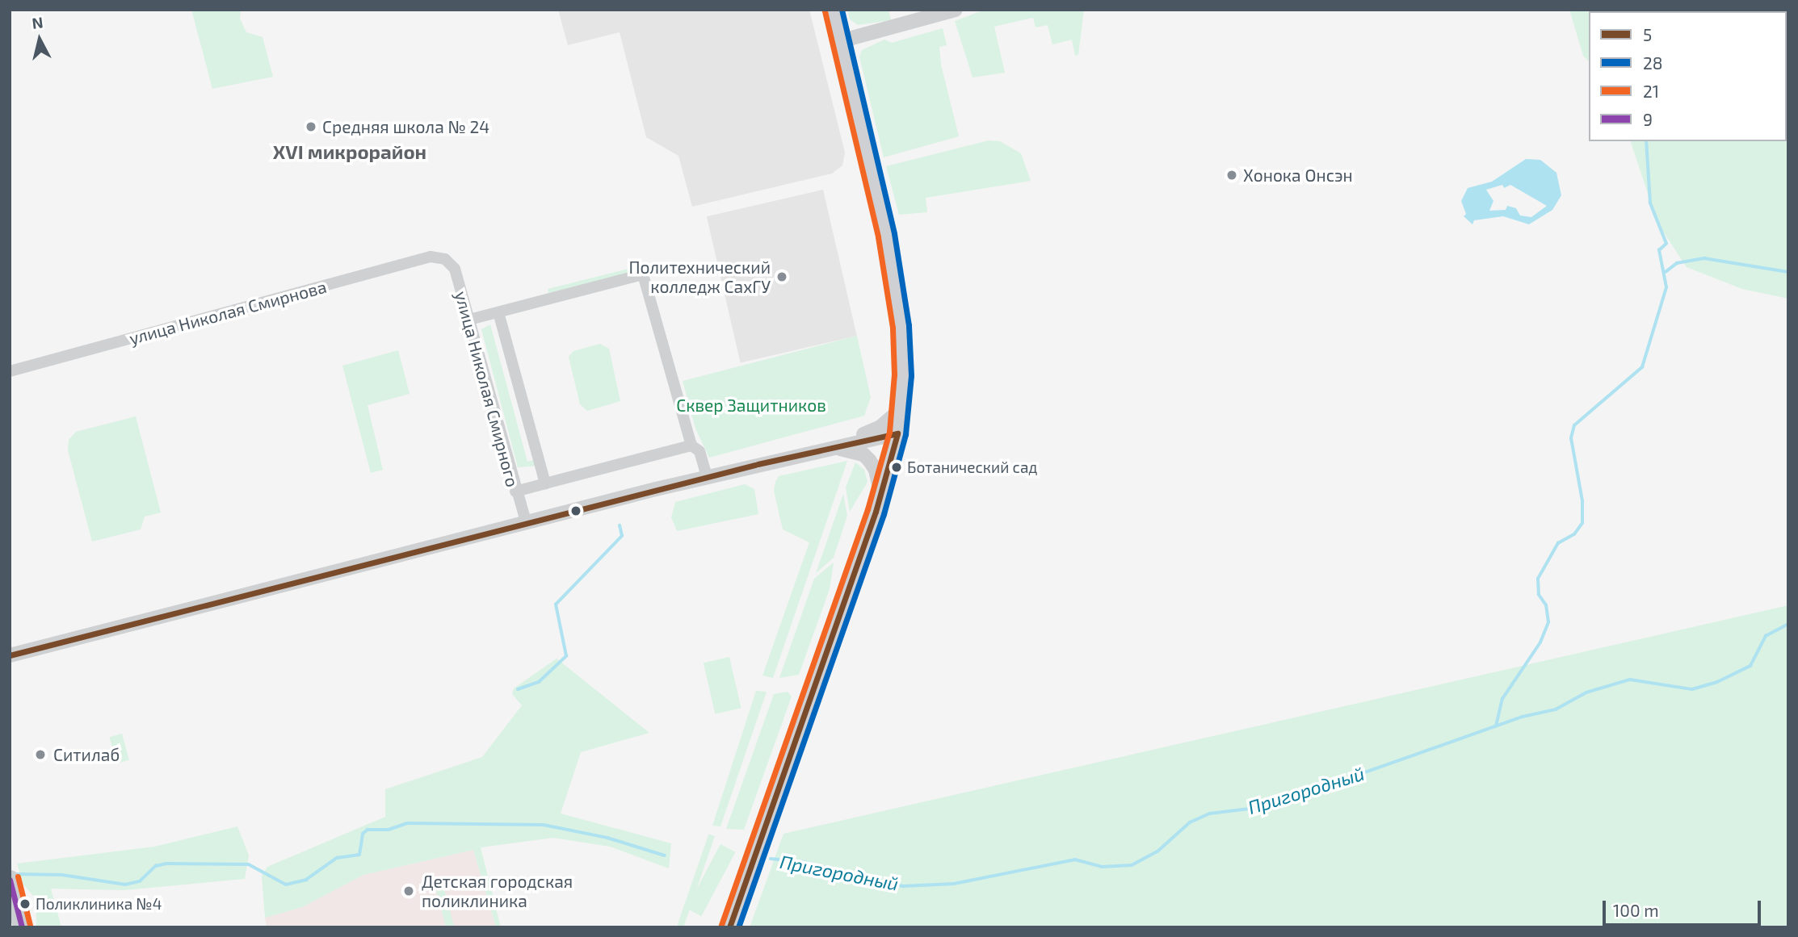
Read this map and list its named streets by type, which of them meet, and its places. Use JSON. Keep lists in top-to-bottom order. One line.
{"streets":{"street":["улица Николая Смирнова","улица Николая Смирного"]},"crossings":[["улица Николая Смирнова","улица Николая Смирного"]],"districts":["XVI микрорайон"],"water":["Пригородный"],"parks":["Сквер Защитников"],"places":["Средняя школа № 24","Хонока Онсэн","Политехнический колледж СахГУ","Ботанический сад","Ситилаб","Детская городская поликлиника","Поликлиника №4"],"lines":["transit line 28","transit line 21","transit line 5","transit line 9"],"legend":["5","28","21","9"],"scale_bar":"100 m","north":"top"}
